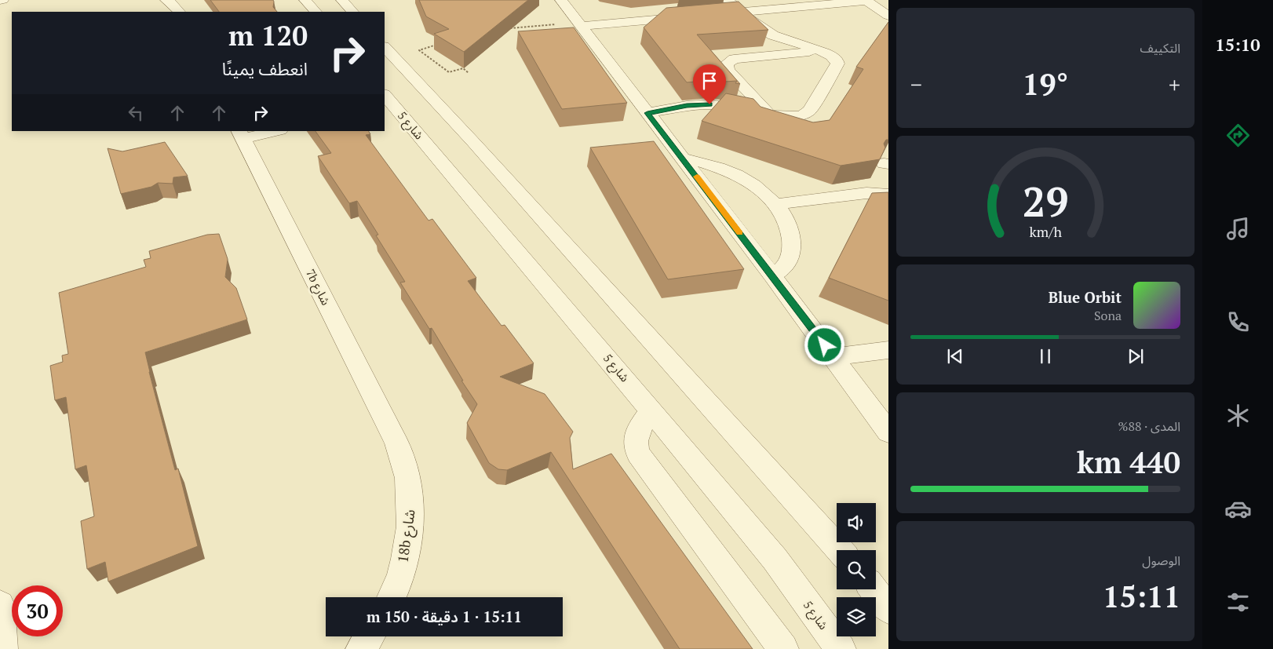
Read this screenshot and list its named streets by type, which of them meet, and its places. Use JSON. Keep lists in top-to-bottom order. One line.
{"streets":{"street":["شارع 5","7b شارع","18b شارع"]},"crossings":[["7b شارع","18b شارع"]],"page":{"tabs":"15:10","tile":["التكييف",["المدى · 88%","440 km"],["الوصول","15:11"]],"turn":["120 m","انعطف يمينًا"],"heat":["−","19°","+"],"song":["Blue Orbit","Sona"],"limit":"30","trip":"15:11 · 1 دقيقة · 150 m","gauge":["29","km/h"]}}
